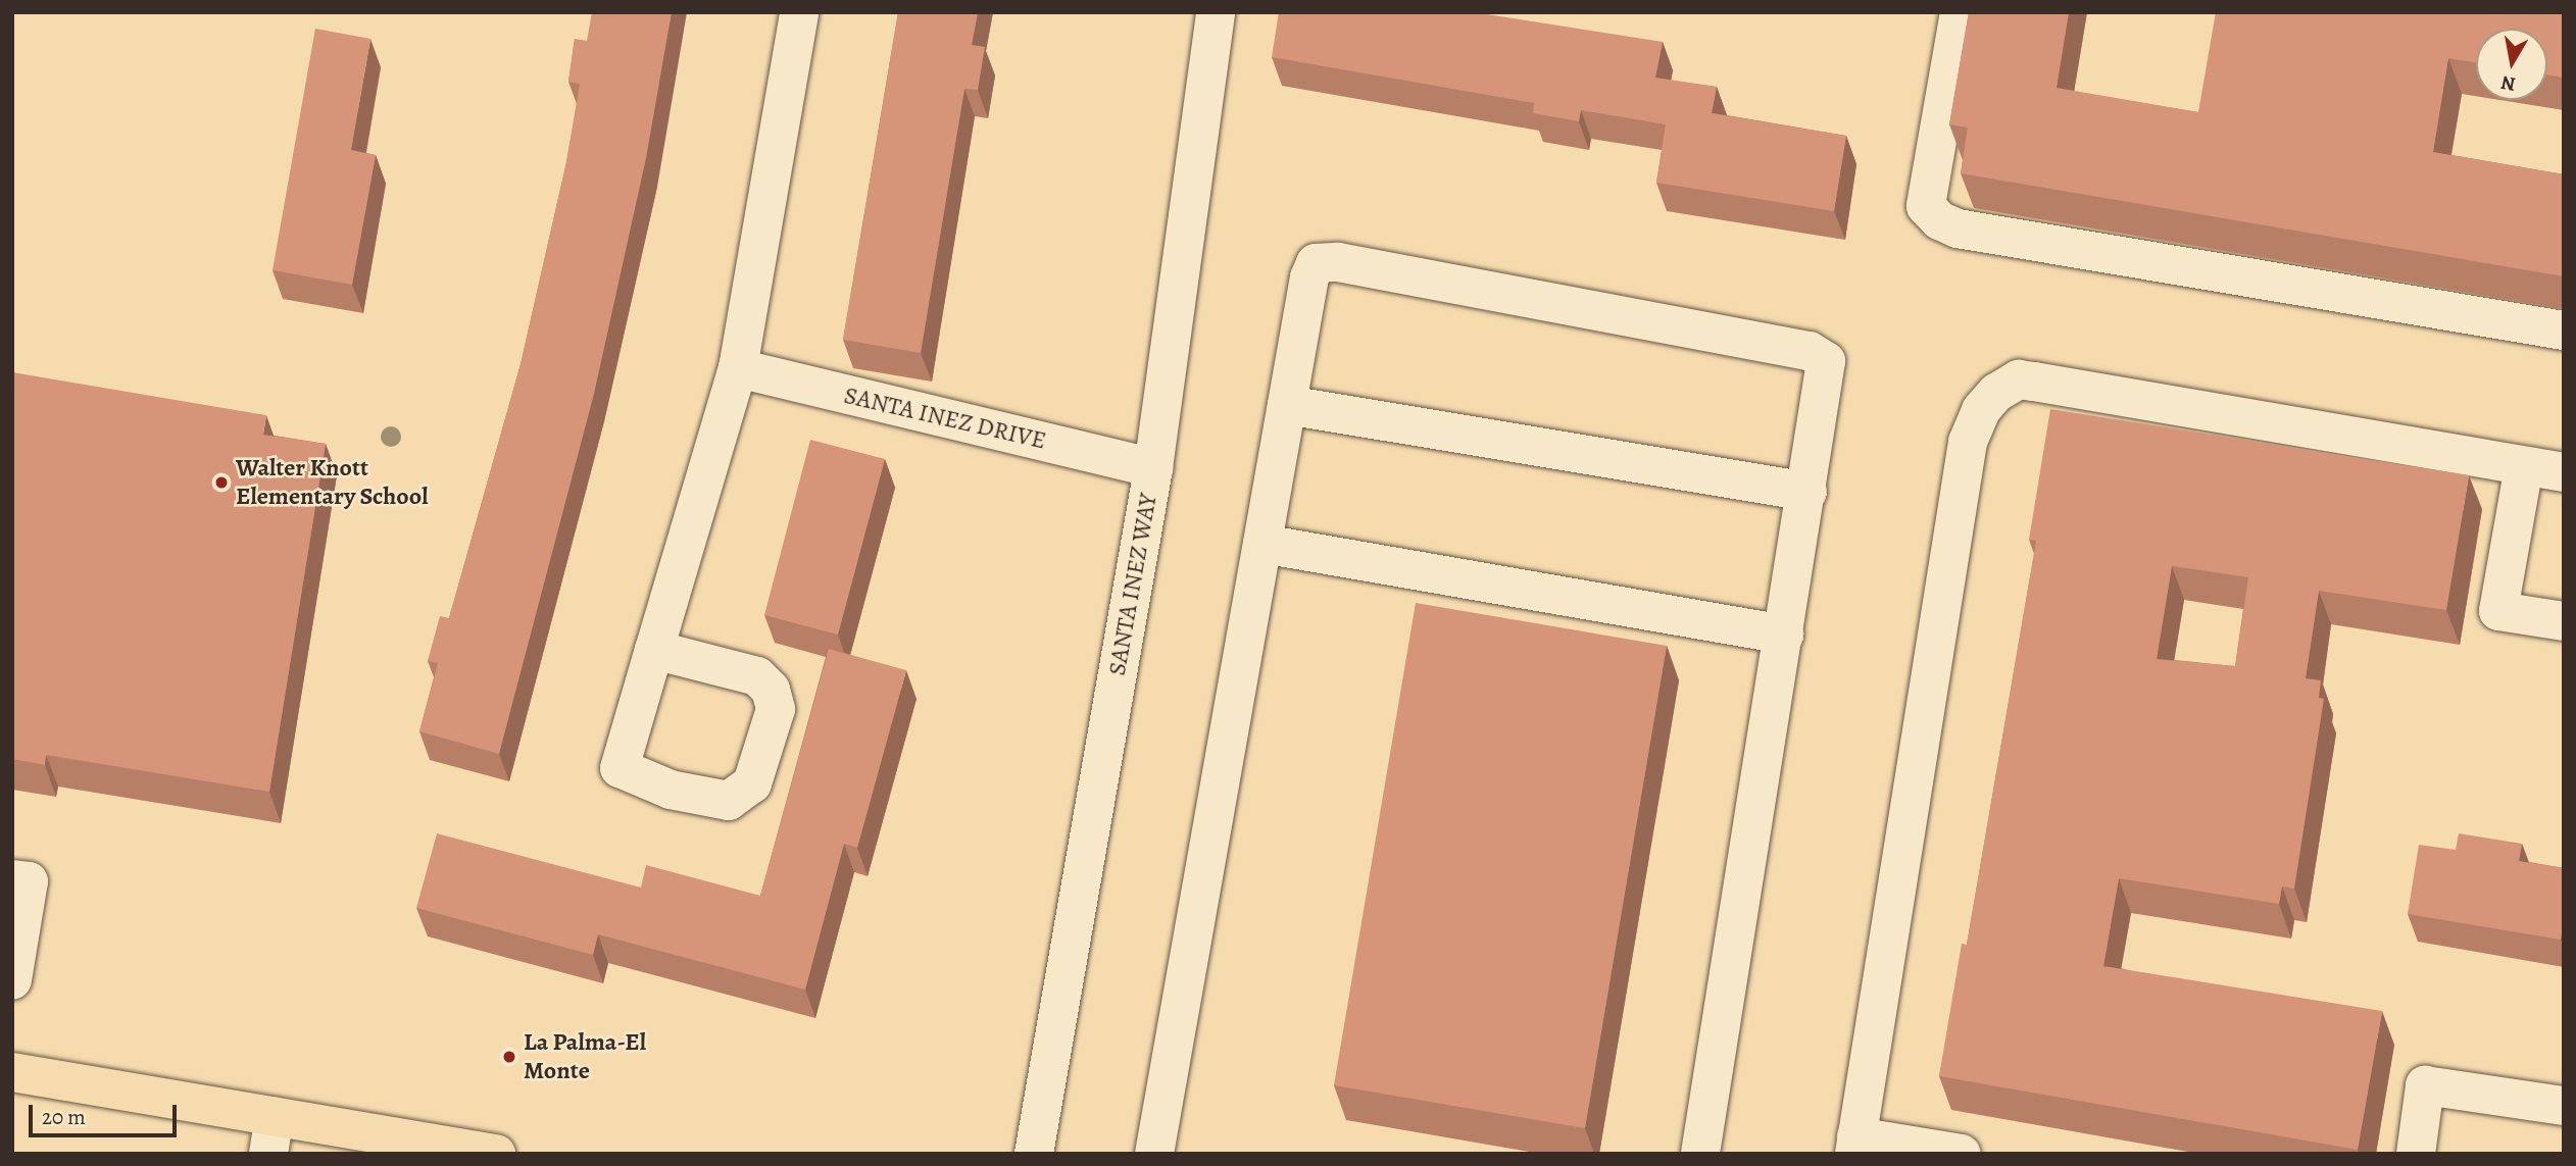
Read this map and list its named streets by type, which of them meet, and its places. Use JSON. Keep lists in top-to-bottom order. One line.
{"streets":{"street":["SANTA INEZ DRIVE","SANTA INEZ WAY"]},"crossings":[["SANTA INEZ DRIVE","SANTA INEZ WAY"]],"places":["Walter Knott Elementary School","La Palma-El Monte"],"scale_bar":"20 m","north":"bottom"}
